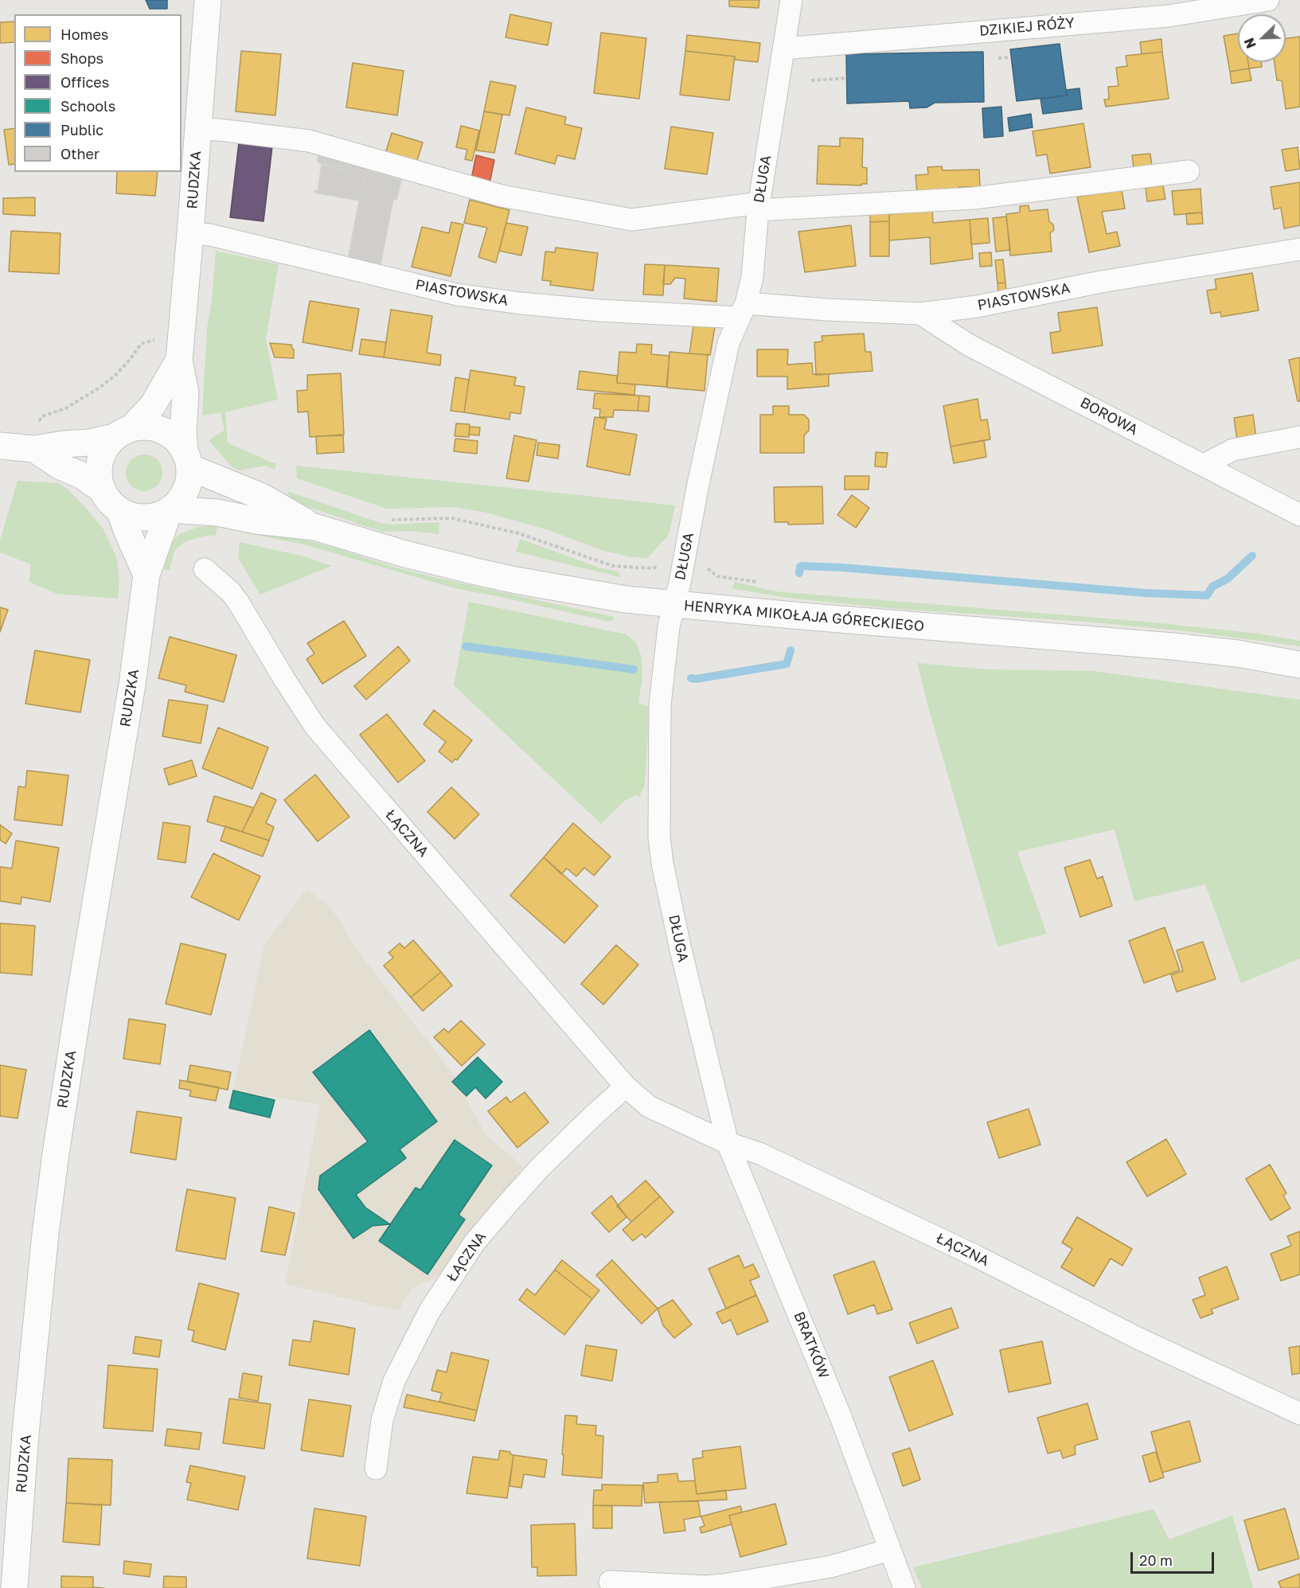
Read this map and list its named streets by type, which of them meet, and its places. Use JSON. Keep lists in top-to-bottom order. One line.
{"streets":{"main road":["RUDZKA","HENRYKA MIKOŁAJA GÓRECKIEGO"],"street":["DZIKIEJ RÓŻY","DŁUGA","PIASTOWSKA","BOROWA","ŁĄCZNA","BRATKÓW"]},"crossings":[["DZIKIEJ RÓŻY","DŁUGA"],["DŁUGA","PIASTOWSKA"],["DŁUGA","HENRYKA MIKOŁAJA GÓRECKIEGO"],["DŁUGA","ŁĄCZNA"],["DŁUGA","BRATKÓW"],["RUDZKA","PIASTOWSKA"],["RUDZKA","HENRYKA MIKOŁAJA GÓRECKIEGO"],["PIASTOWSKA","BOROWA"],["ŁĄCZNA","BRATKÓW"]],"legend":["Homes","Shops","Offices","Schools","Public","Other"],"scale_bar":"20 m","north":"bottom left"}
